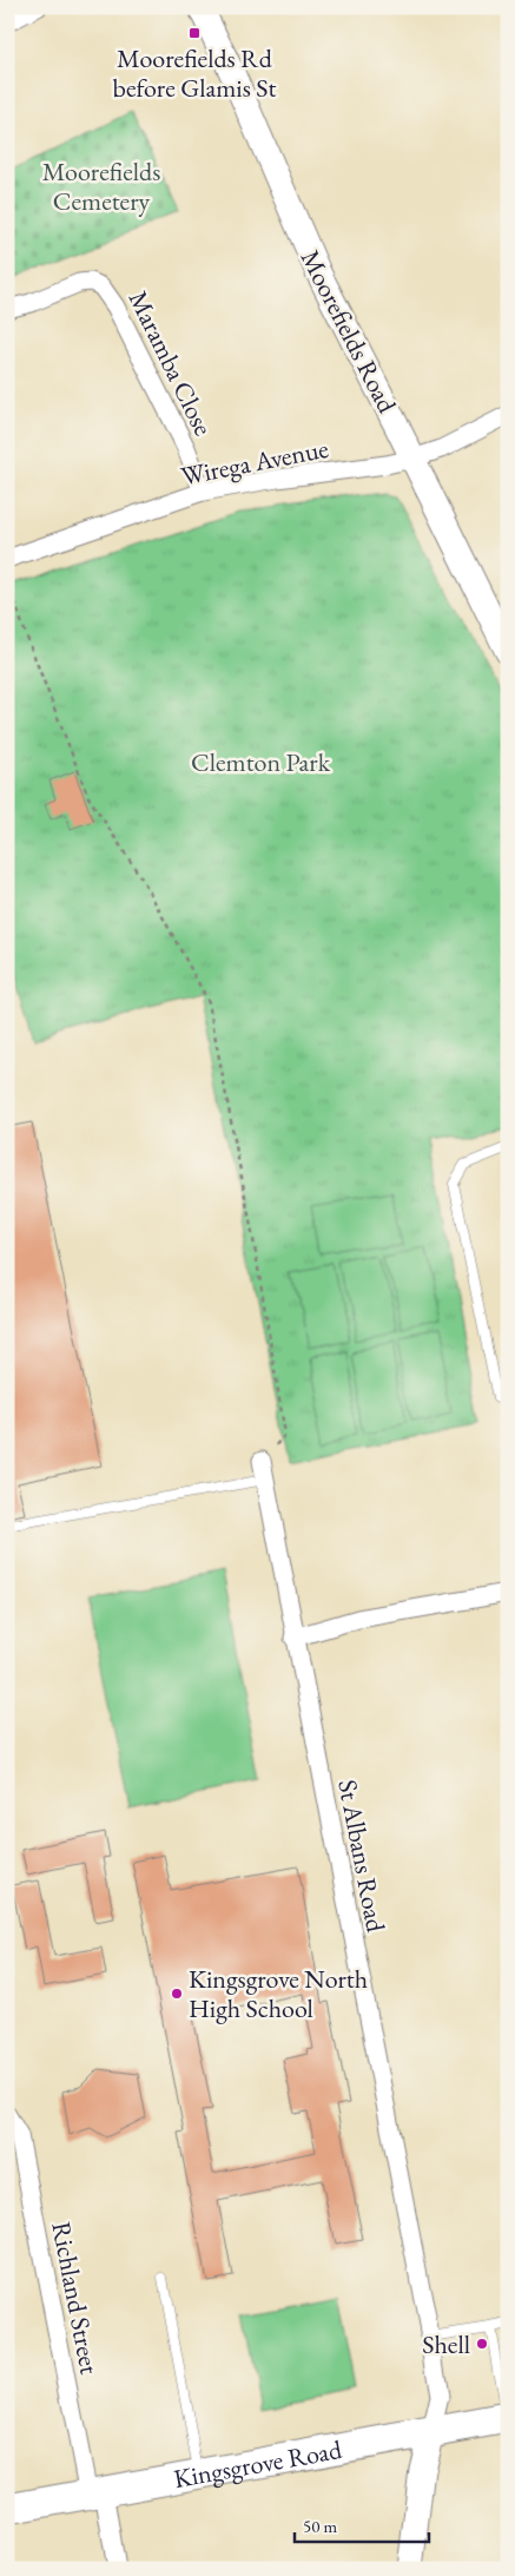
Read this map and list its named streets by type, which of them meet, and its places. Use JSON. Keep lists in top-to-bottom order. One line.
{"streets":{"main road":["Moorefields Road","Kingsgrove Road"],"street":["Maramba Close","Wirega Avenue","St Albans Road","Richland Street"]},"crossings":[["Moorefields Road","Wirega Avenue"],["Maramba Close","Wirega Avenue"],["St Albans Road","Kingsgrove Road"],["Richland Street","Kingsgrove Road"]],"parks":["Moorefields Cemetery","Clemton Park"],"places":{"transit":["Moorefields Rd before Glamis St"],"other":["Kingsgrove North High School","Shell"]},"scale_bar":"50 m"}
